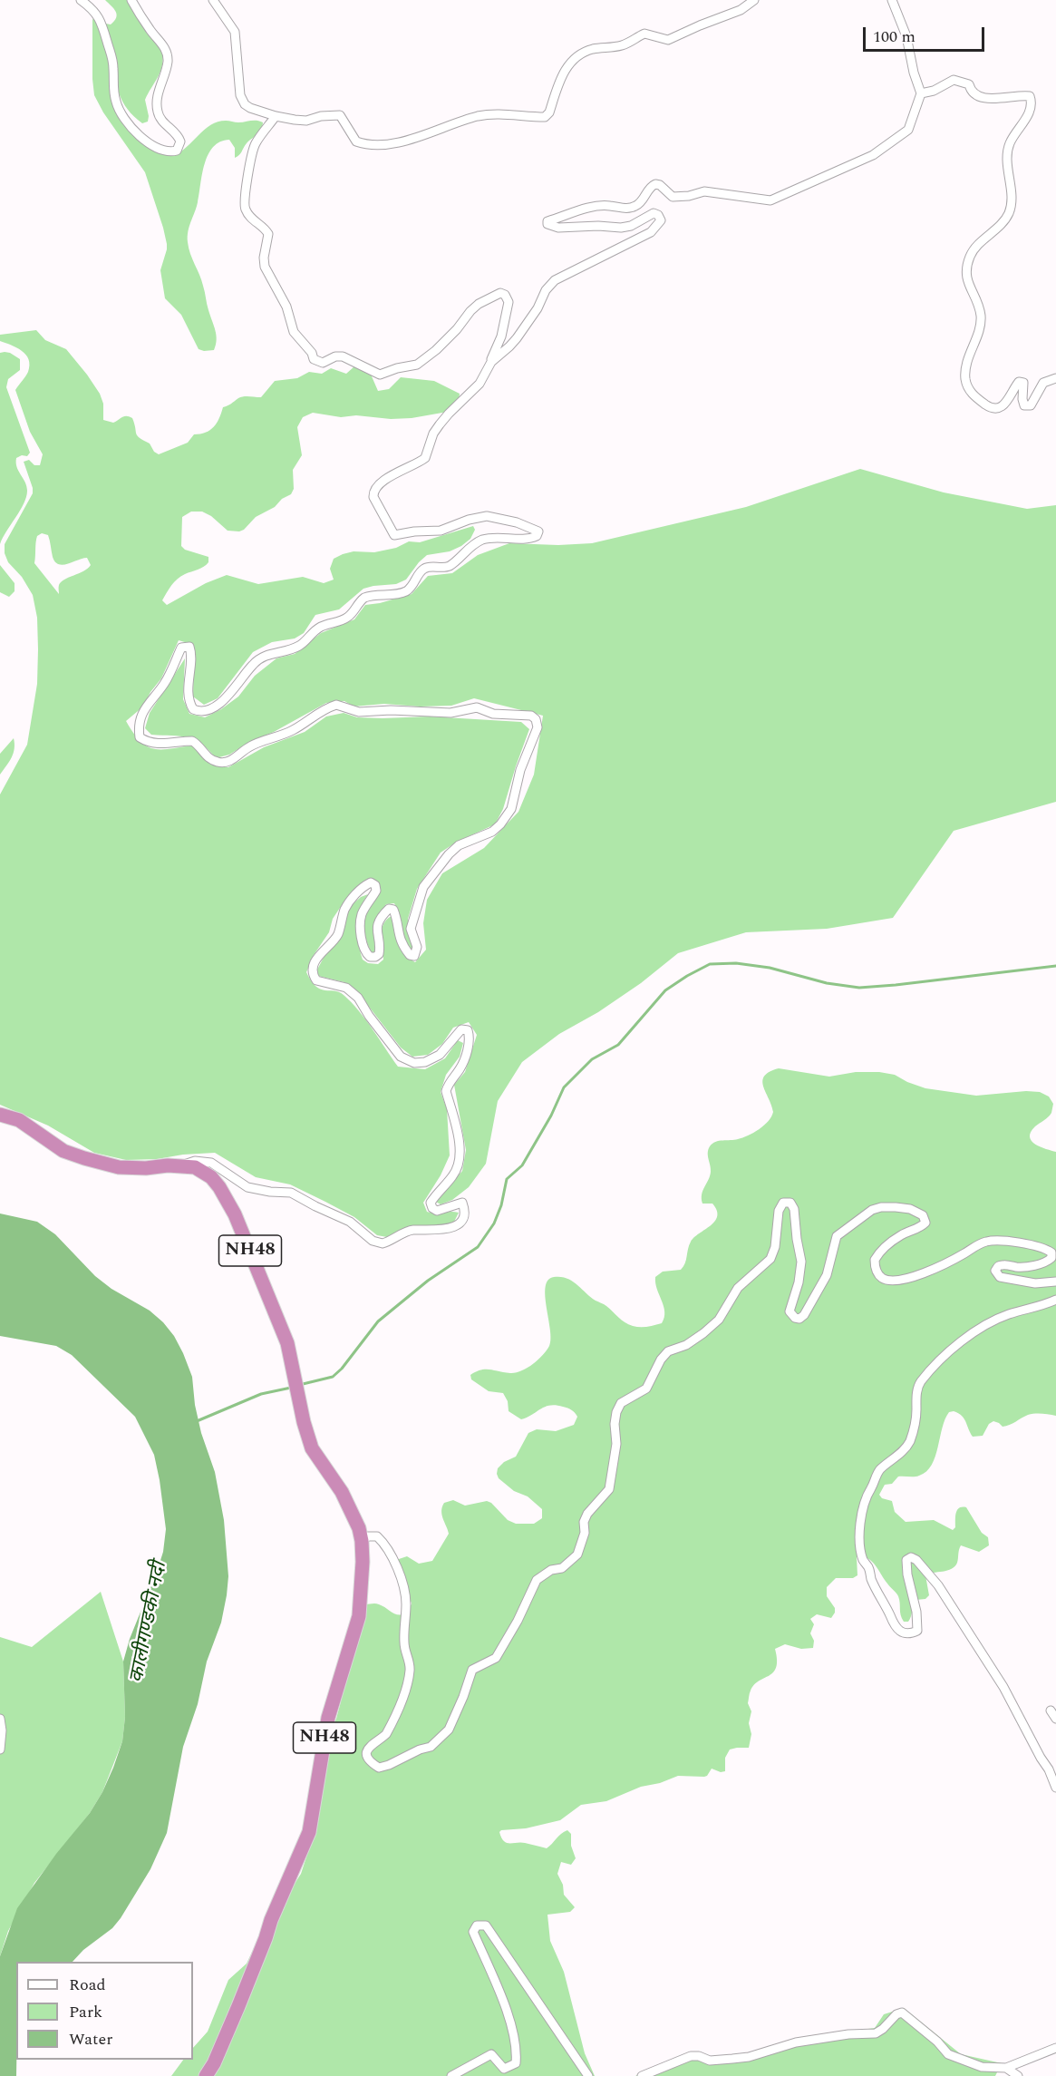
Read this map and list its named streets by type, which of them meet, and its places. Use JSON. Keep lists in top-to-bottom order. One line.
{"streets":{"highway":["NH48"]},"water":["कालीगण्डकी नदी"],"legend":["Road","Park","Water"],"scale_bar":"100 m"}
